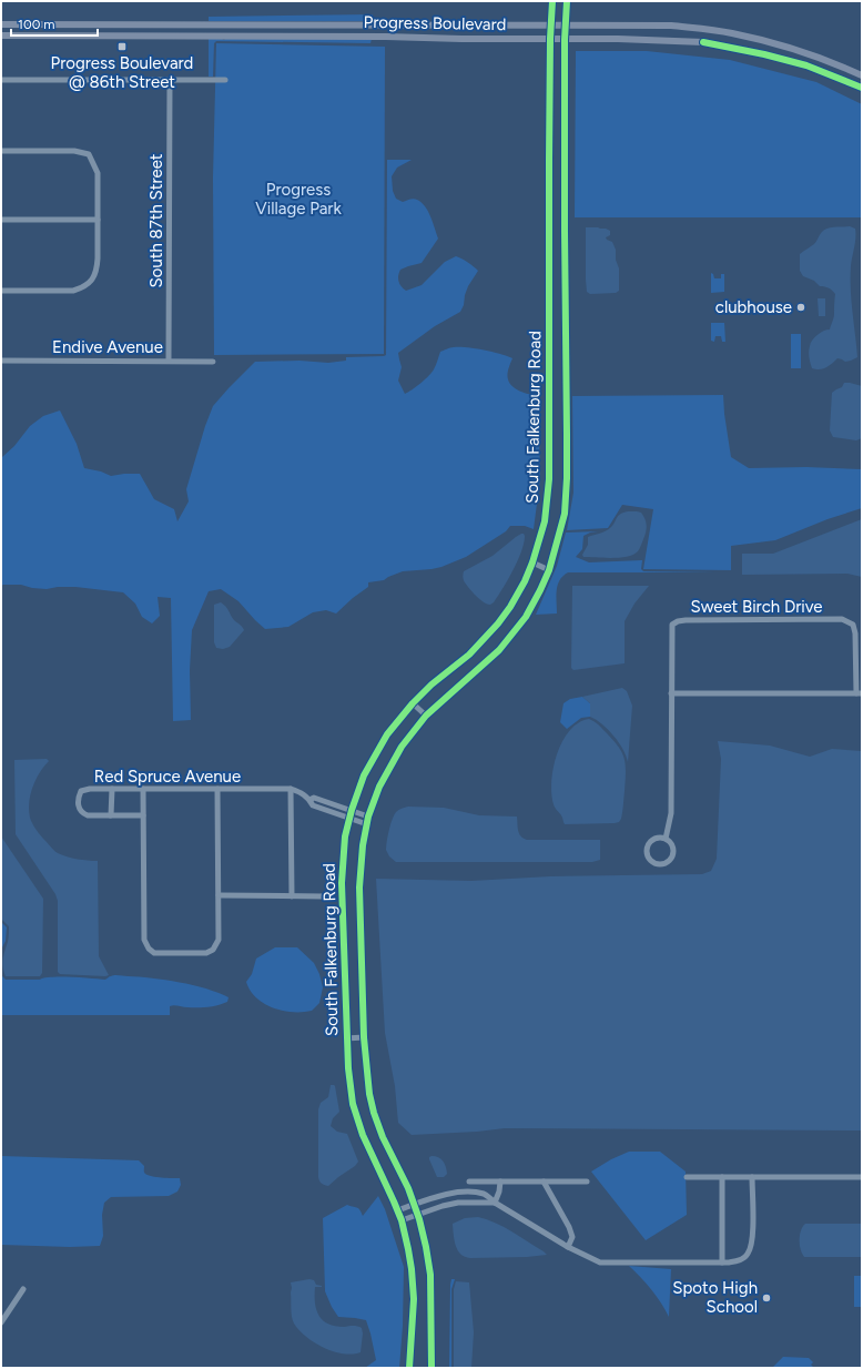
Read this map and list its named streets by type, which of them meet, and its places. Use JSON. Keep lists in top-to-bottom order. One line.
{"streets":{"main road":["Progress Boulevard"],"street":["South 87th Street","Endive Avenue","South Falkenburg Road","Sweet Birch Drive","Red Spruce Avenue"]},"crossings":[["Progress Boulevard","South Falkenburg Road"],["South 87th Street","Endive Avenue"]],"parks":["Progress Village Park"],"places":{"transit":["Progress Boulevard @ 86th Street"],"other":["clubhouse","Spoto High School"]},"scale_bar":"100 m"}
